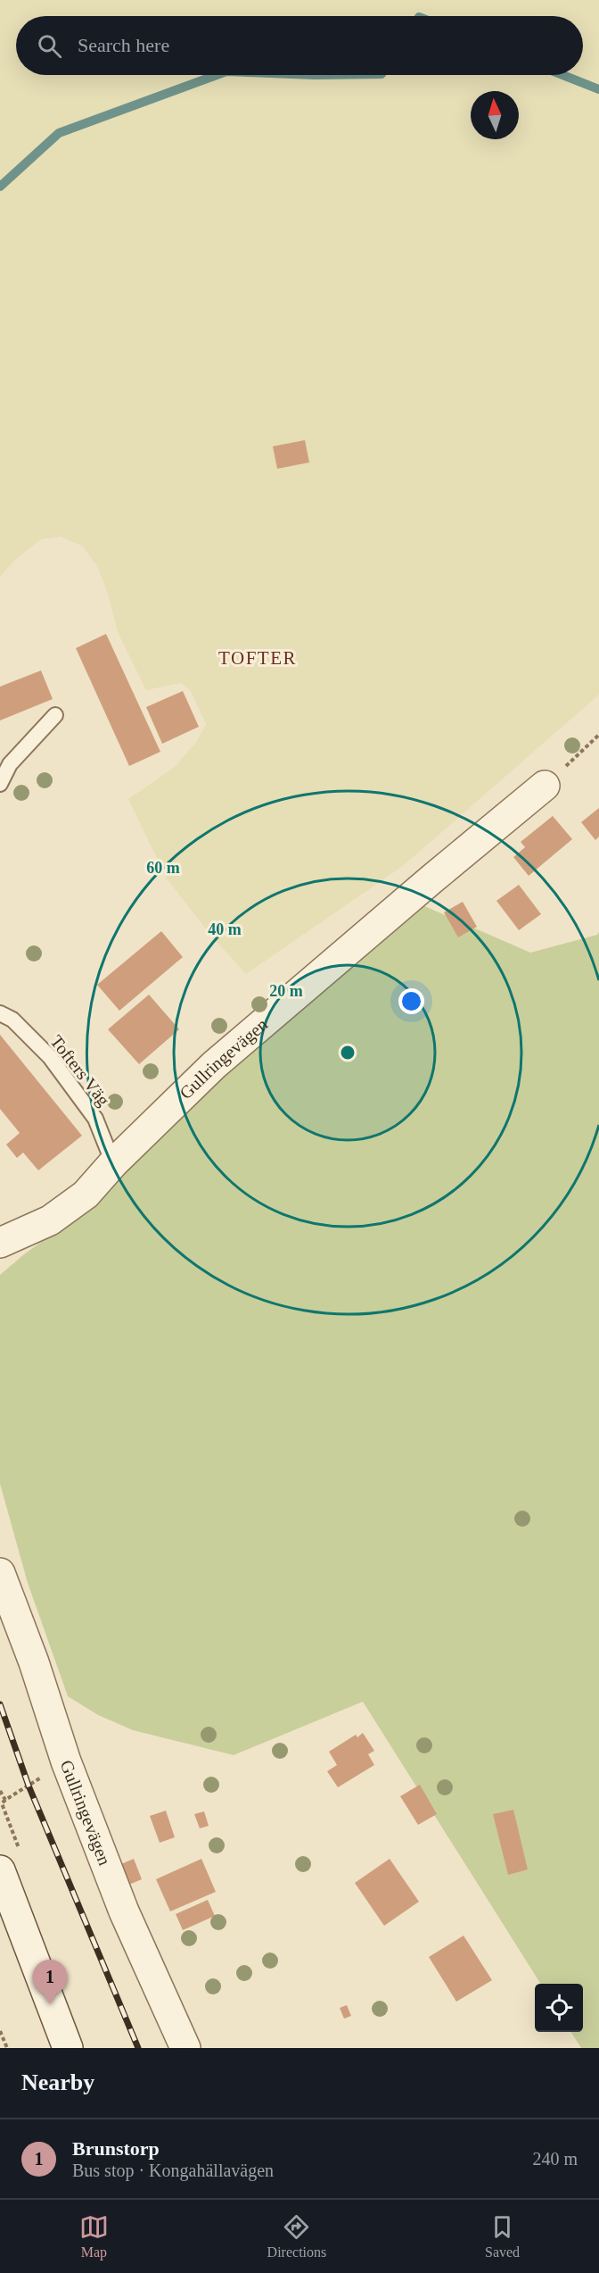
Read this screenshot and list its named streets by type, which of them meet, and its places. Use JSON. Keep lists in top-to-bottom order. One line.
{"streets":{"street":["Gullringevägen"],"lane":["Tofters Väg"]},"crossings":[["Gullringevägen","Tofters Väg"]],"districts":["TOFTER"],"north":"top","page":{"search":"Search here","pins":"1","heading":"Nearby","list":[{"mark":"1","name":"Brunstorp","note":"Bus stop · Kongahällavägen","value":"240 m"}],"nav":["Map","Directions","Saved"]},"rings":["60 m","40 m","20 m"]}
